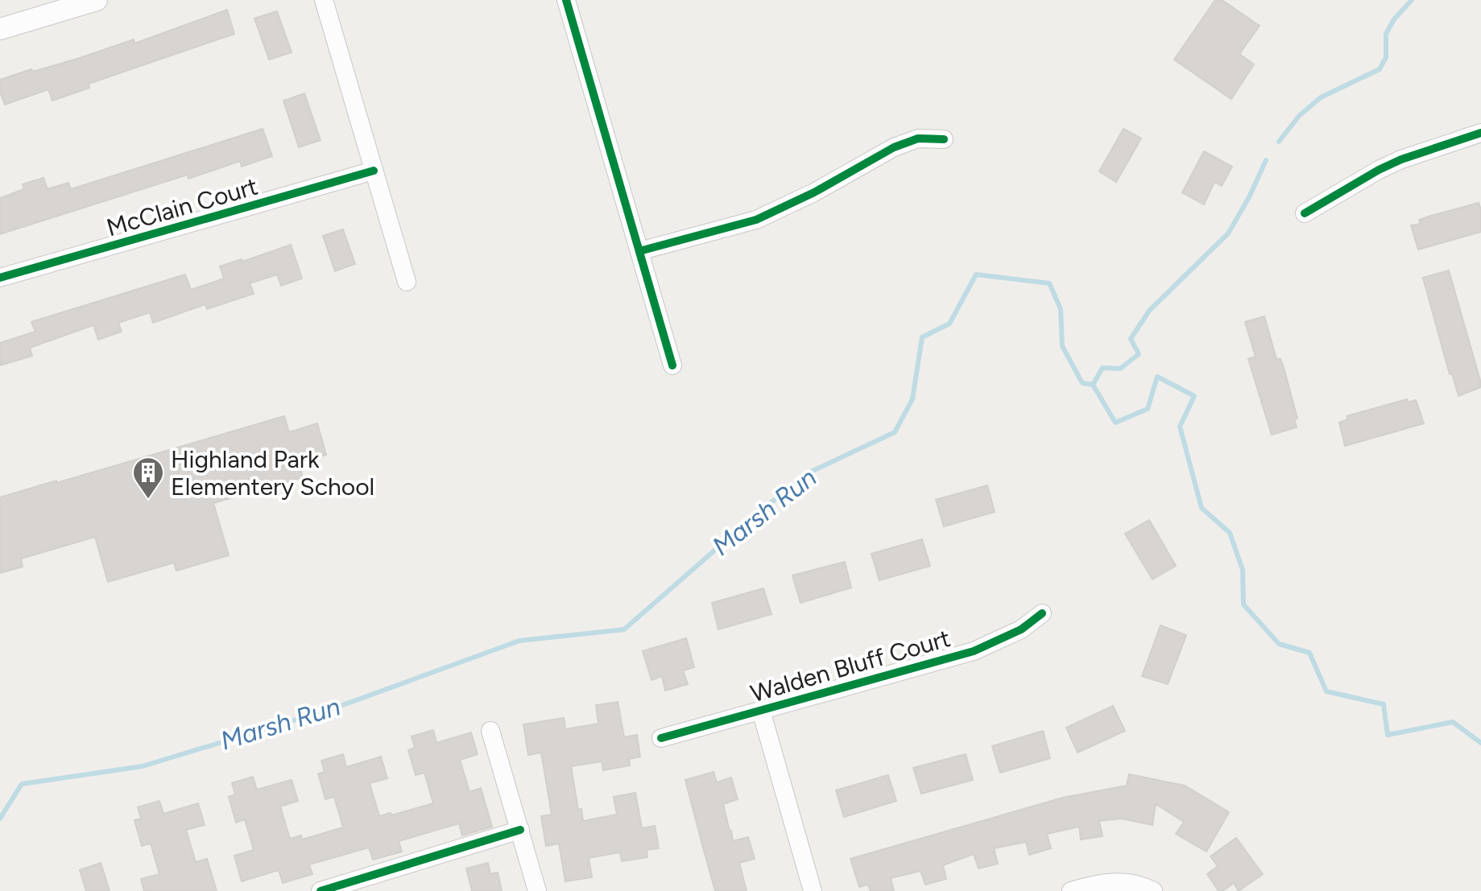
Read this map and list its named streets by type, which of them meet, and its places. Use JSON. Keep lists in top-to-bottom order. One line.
{"streets":{"street":["McClain Court","Walden Bluff Court"]},"water":["Marsh Run"],"places":{"building":["Highland Park Elementery School"]}}
